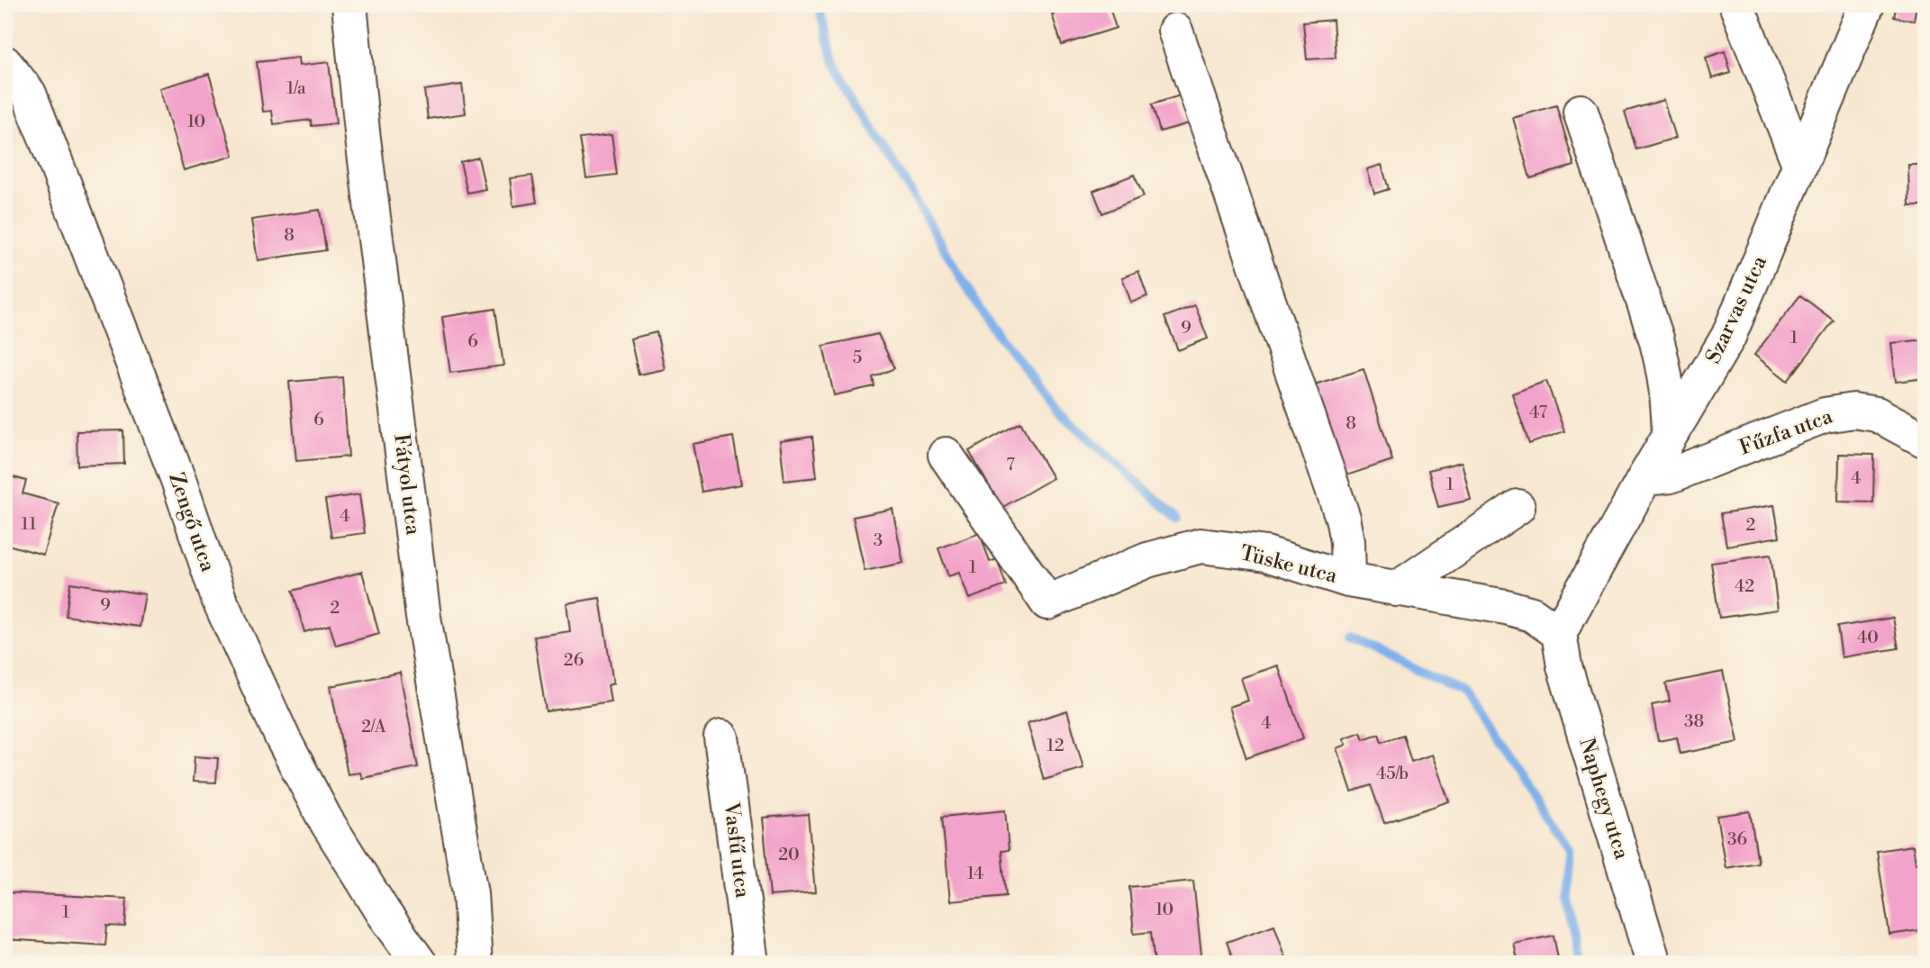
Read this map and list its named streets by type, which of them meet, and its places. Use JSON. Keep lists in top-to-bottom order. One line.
{"streets":{"street":["Szarvas utca","Fűzfa utca","Fátyol utca","Zengő utca","Tüske utca","Naphegy utca","Vasfű utca"]},"crossings":[["Szarvas utca","Fűzfa utca"],["Szarvas utca","Tüske utca"],["Szarvas utca","Naphegy utca"],["Tüske utca","Naphegy utca"]],"house_numbers":["1/a","10","8","9","1","6","5","47","6","8","7","4","1","4","11","2","3","1","42","9","2","40","26","38","4","2/A","12","45/b","36","20","14","10","1"]}
